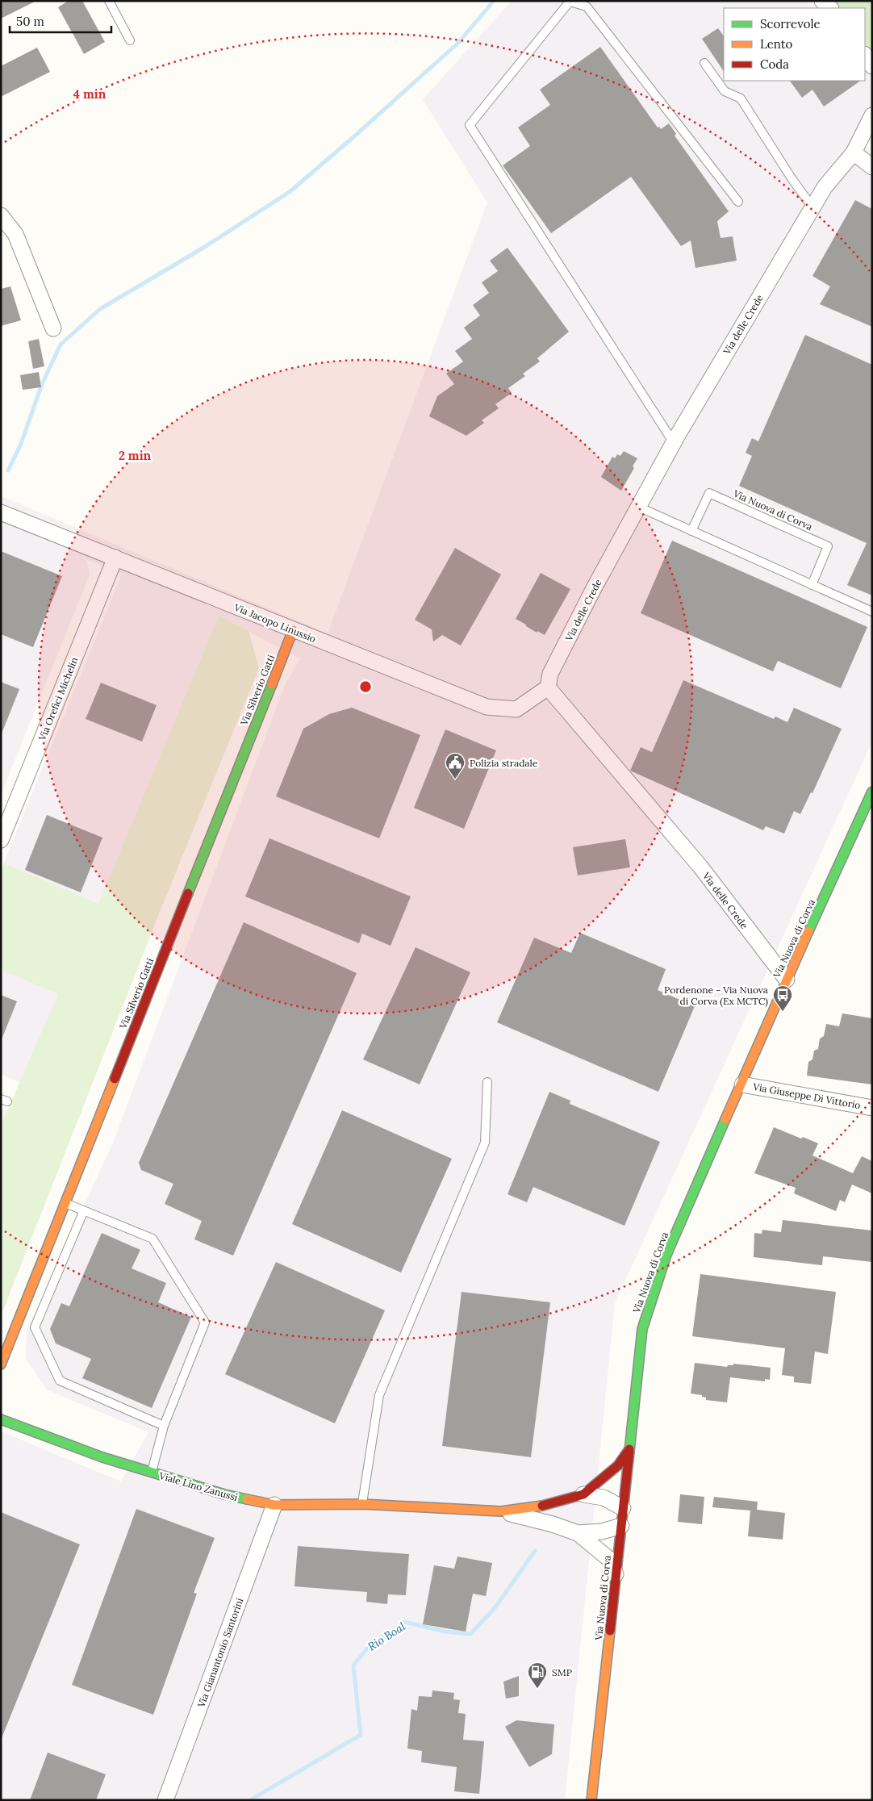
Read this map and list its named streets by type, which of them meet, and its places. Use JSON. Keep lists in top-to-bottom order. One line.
{"streets":{"street":["Via delle Crede","Via Nuova di Corva","Via Jacopo Linussio","Via Silverio Gatti","Via Orefici Michelin","Via Giuseppe Di Vittorio","Viale Lino Zanussi","Via Gianantonio Santorini"]},"crossings":[["Via delle Crede","Via Nuova di Corva"],["Via delle Crede","Via Jacopo Linussio"],["Via Nuova di Corva","Via Giuseppe Di Vittorio"],["Via Nuova di Corva","Viale Lino Zanussi"],["Via Jacopo Linussio","Via Silverio Gatti"],["Via Jacopo Linussio","Via Orefici Michelin"],["Viale Lino Zanussi","Via Gianantonio Santorini"]],"water":["Rio Boal"],"places":{"public building":["Polizia stradale"],"bus stop":["Pordenone - Via Nuova di Corva (Ex MCTC)"],"fuel station":["SMP"]},"legend":["Scorrevole","Lento","Coda"],"scale_bar":"50 m","rings":["4 min","2 min"]}
